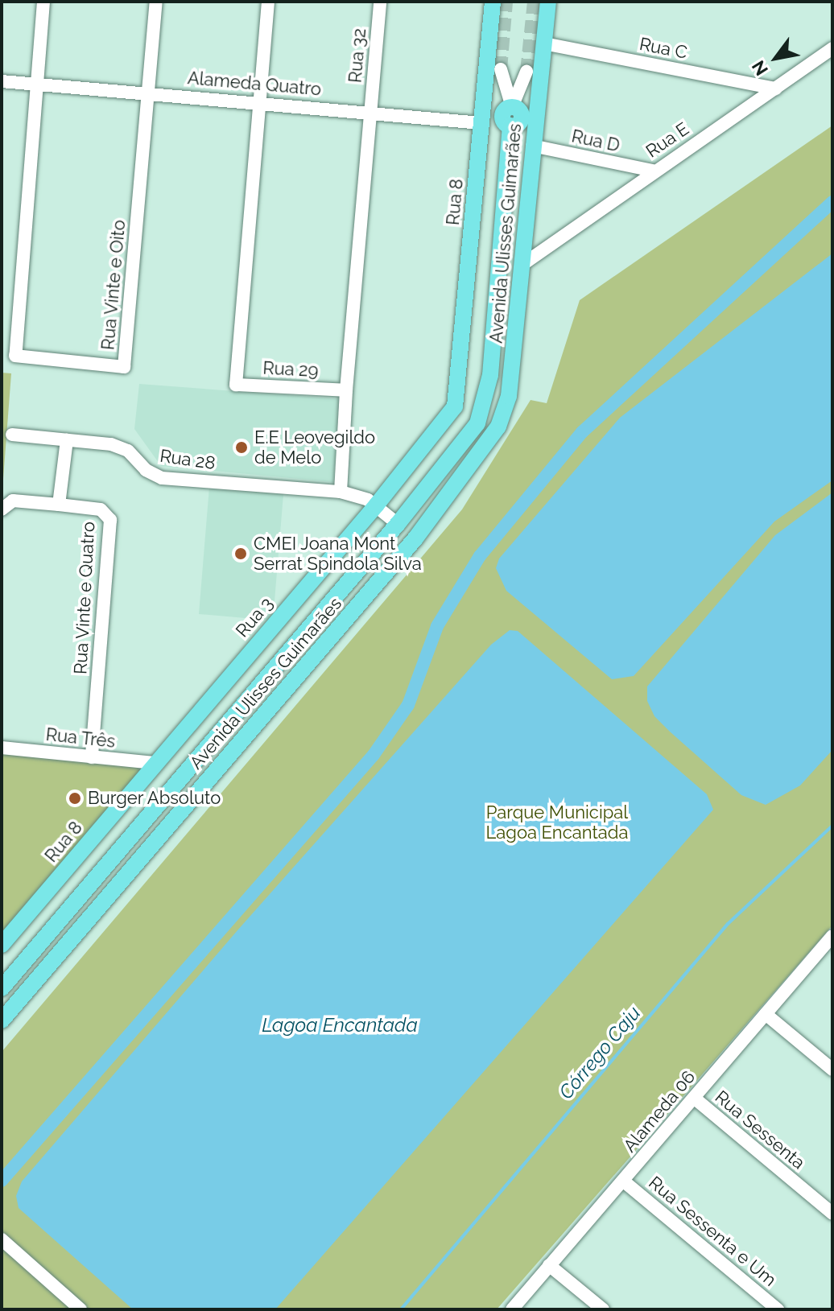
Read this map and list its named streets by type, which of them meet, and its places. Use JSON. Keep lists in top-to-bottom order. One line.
{"streets":{"main road":["Alameda Quatro","Rua 8","Avenida Ulisses Guimarães","Rua 3"],"street":["Rua C","Rua 32","Rua E","Rua D","Rua Vinte e Oito","Rua 29","Rua 28","Rua Vinte e Quatro","Rua Três","Alameda 06","Rua Sessenta","Rua Sessenta e Um"]},"crossings":[["Rua C","Rua E"],["Rua C","Avenida Ulisses Guimarães"],["Rua 32","Alameda Quatro"],["Alameda Quatro","Rua 8"],["Alameda Quatro","Avenida Ulisses Guimarães"],["Alameda Quatro","Rua Vinte e Oito"],["Alameda Quatro","Rua 29"],["Rua E","Rua D"],["Rua E","Avenida Ulisses Guimarães"],["Rua D","Avenida Ulisses Guimarães"],["Rua 8","Rua 3"],["Rua 8","Rua Três"],["Avenida Ulisses Guimarães","Rua 28"],["Rua 28","Rua 3"],["Rua Vinte e Quatro","Rua Três"],["Rua 3","Rua Três"],["Alameda 06","Rua Sessenta"],["Alameda 06","Rua Sessenta e Um"]],"water":["Lagoa Encantada","Córrego Caju"],"parks":["Parque Municipal Lagoa Encantada"],"places":["E.E Leovegildo de Melo","CMEI Joana Mont Serrat Spindola Silva","Burger Absoluto"],"north":"bottom left"}
